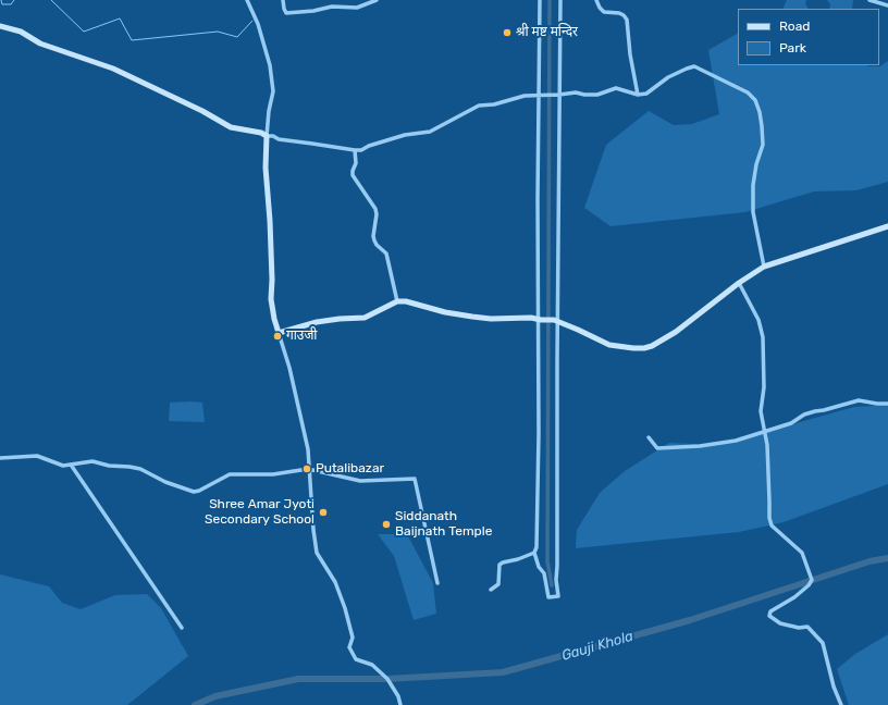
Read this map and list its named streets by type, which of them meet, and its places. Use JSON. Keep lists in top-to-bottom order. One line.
{"water":["Gauji Khola"],"places":["श्री मष्ट मन्दिर","गाउजी","Putalibazar","Shree Amar Jyoti Secondary School","Siddanath Baijnath Temple"],"legend":["Road","Park"]}
